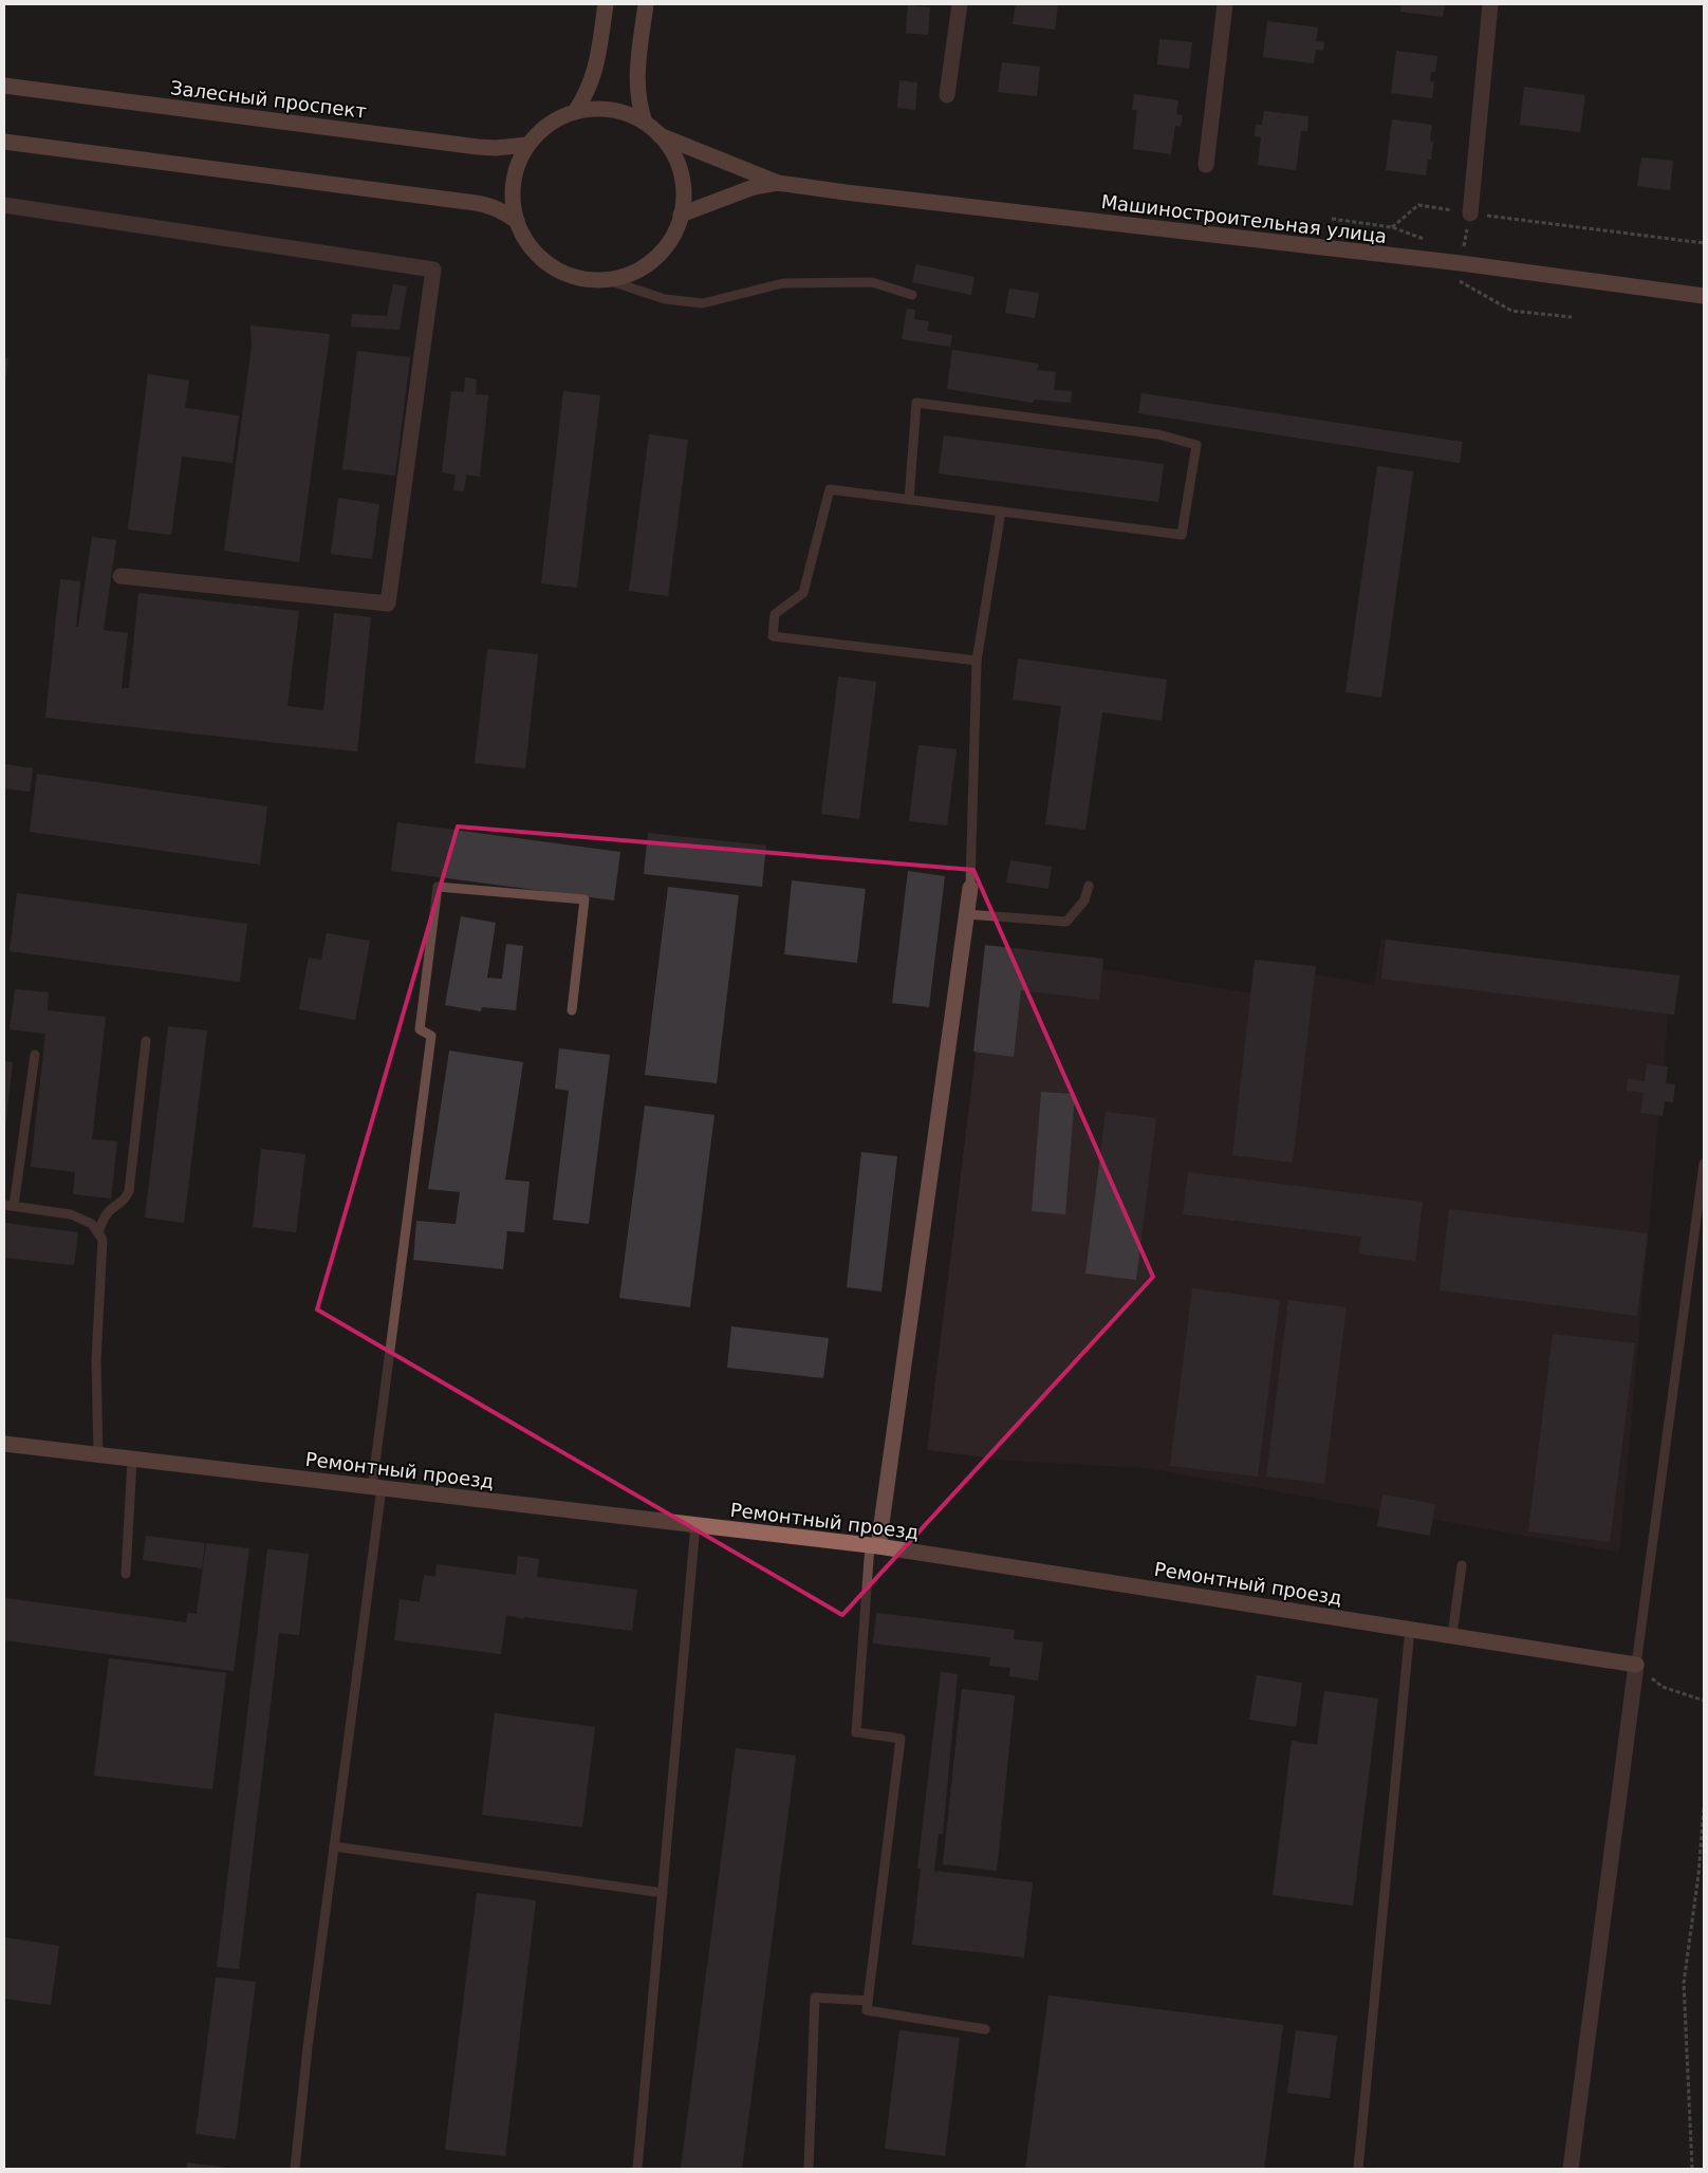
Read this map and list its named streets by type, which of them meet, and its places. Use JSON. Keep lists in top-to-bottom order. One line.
{"streets":{"street":["Залесный проспект","Машиностроительная улица","Ремонтный проезд"]},"crossings":[["Залесный проспект","Машиностроительная улица"]]}
